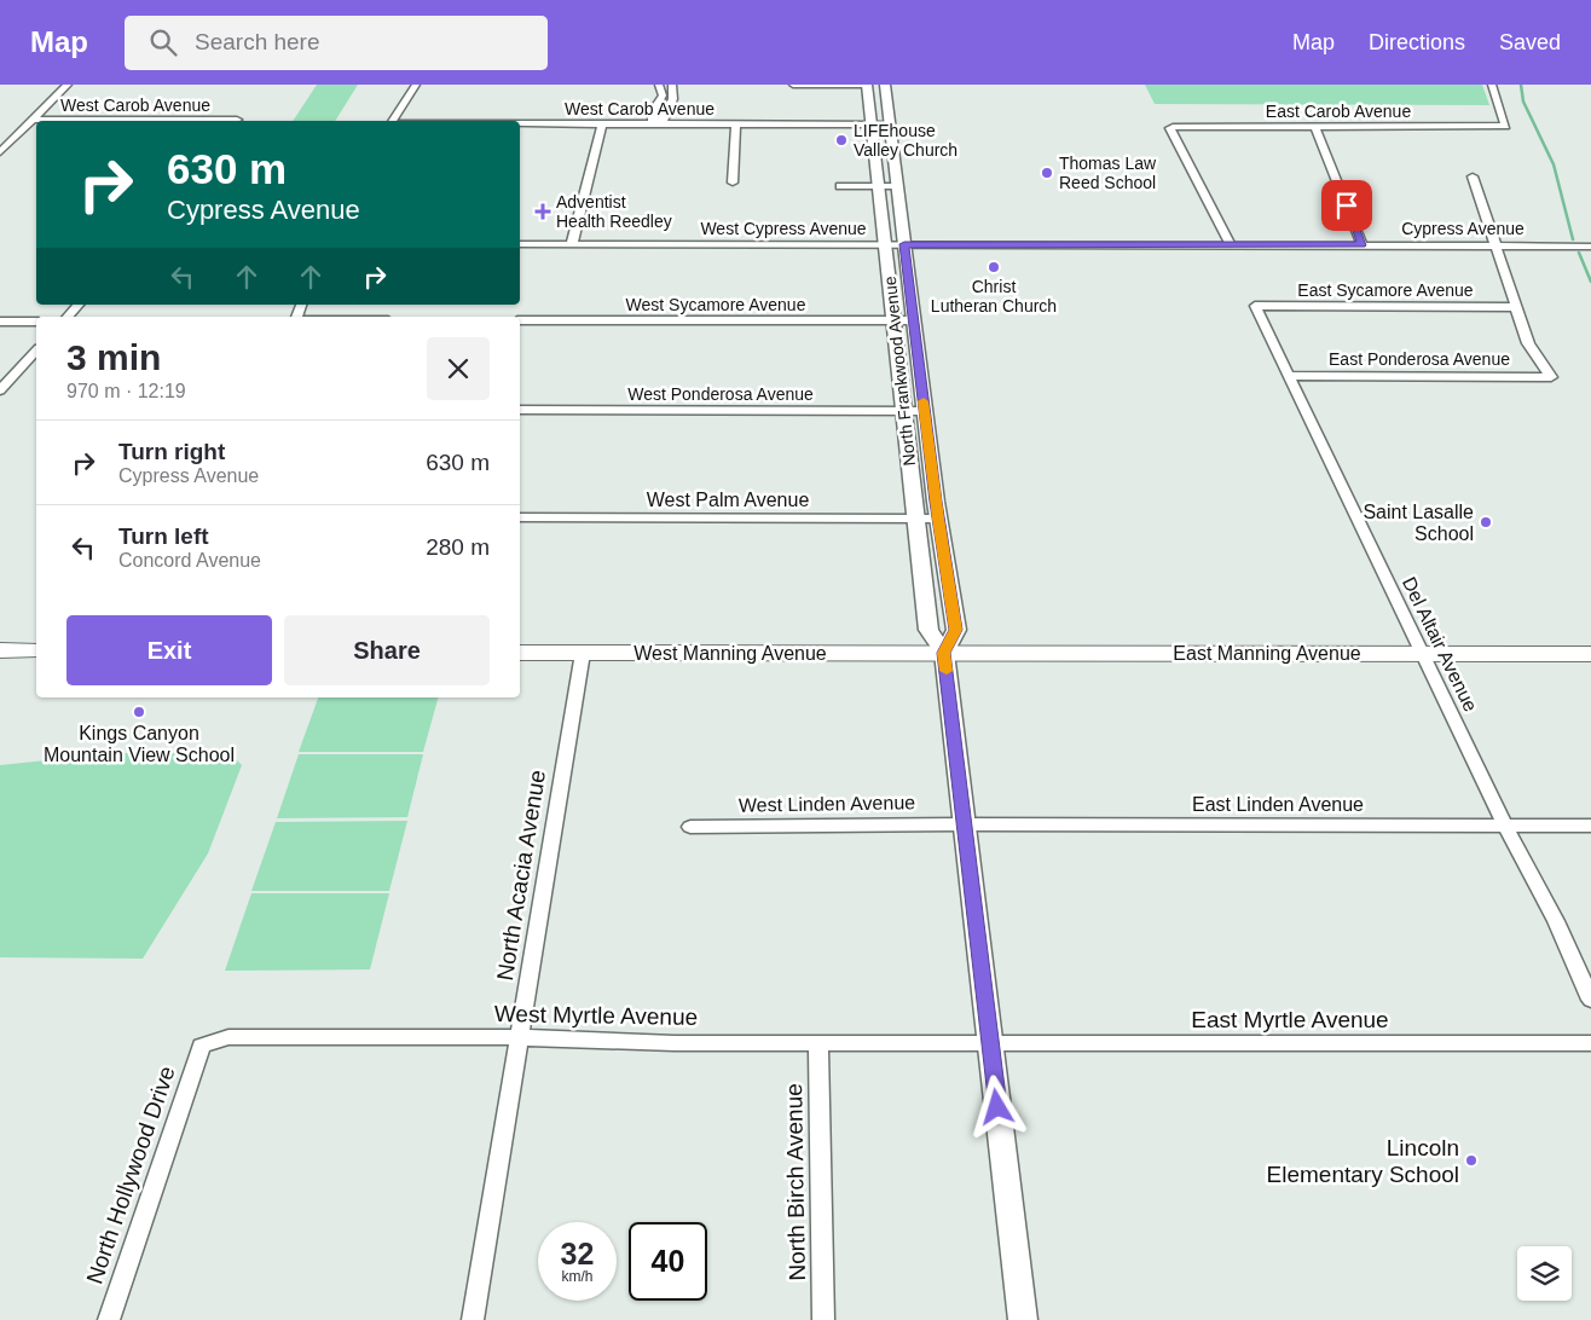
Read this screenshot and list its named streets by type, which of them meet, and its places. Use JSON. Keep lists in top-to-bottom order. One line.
{"streets":{"main road":["West Manning Avenue","East Manning Avenue"],"street":["West Carob Avenue","East Carob Avenue","West Cypress Avenue","Cypress Avenue","East Sycamore Avenue","West Sycamore Avenue","East Ponderosa Avenue","North Frankwood Avenue","West Ponderosa Avenue","West Palm Avenue","Del Altair Avenue","West Linden Avenue","East Linden Avenue","North Acacia Avenue","West Myrtle Avenue","East Myrtle Avenue","North Hollywood Drive","North Birch Avenue"]},"crossings":[["West Carob Avenue","North Frankwood Avenue"],["East Carob Avenue","Cypress Avenue"],["West Cypress Avenue","Cypress Avenue"],["West Cypress Avenue","North Frankwood Avenue"],["Cypress Avenue","North Frankwood Avenue"],["East Sycamore Avenue","East Ponderosa Avenue"],["East Sycamore Avenue","Del Altair Avenue"],["West Sycamore Avenue","North Frankwood Avenue"],["East Ponderosa Avenue","Del Altair Avenue"],["North Frankwood Avenue","West Ponderosa Avenue"],["North Frankwood Avenue","West Palm Avenue"],["North Frankwood Avenue","West Manning Avenue"],["North Frankwood Avenue","East Manning Avenue"],["North Frankwood Avenue","West Linden Avenue"],["North Frankwood Avenue","East Linden Avenue"],["North Frankwood Avenue","West Myrtle Avenue"],["North Frankwood Avenue","East Myrtle Avenue"],["Del Altair Avenue","East Manning Avenue"],["Del Altair Avenue","East Linden Avenue"],["West Manning Avenue","East Manning Avenue"],["West Manning Avenue","North Acacia Avenue"],["West Linden Avenue","East Linden Avenue"],["North Acacia Avenue","West Myrtle Avenue"],["West Myrtle Avenue","East Myrtle Avenue"],["West Myrtle Avenue","North Hollywood Drive"],["West Myrtle Avenue","North Birch Avenue"]],"places":{"other":["LIFEhouse Valley Church","Thomas Law Reed School","Christ Lutheran Church","Saint Lasalle School","Kings Canyon Mountain View School","Lincoln Elementary School"],"health":["Adventist Health Reedley"]},"page":{"header":"Map","search":"Search here","nav":["Map","Directions","Saved"],"turn":["630 m","Cypress Avenue"],"heading":["3 min","970 m · 12:19"],"list":[{"name":"Turn right","note":"Cypress Avenue","value":"630 m"},{"name":"Turn left","note":"Concord Avenue","value":"280 m"}],"buttons":["Exit","Share"],"speed":"32 km/h","limit":"40"}}
